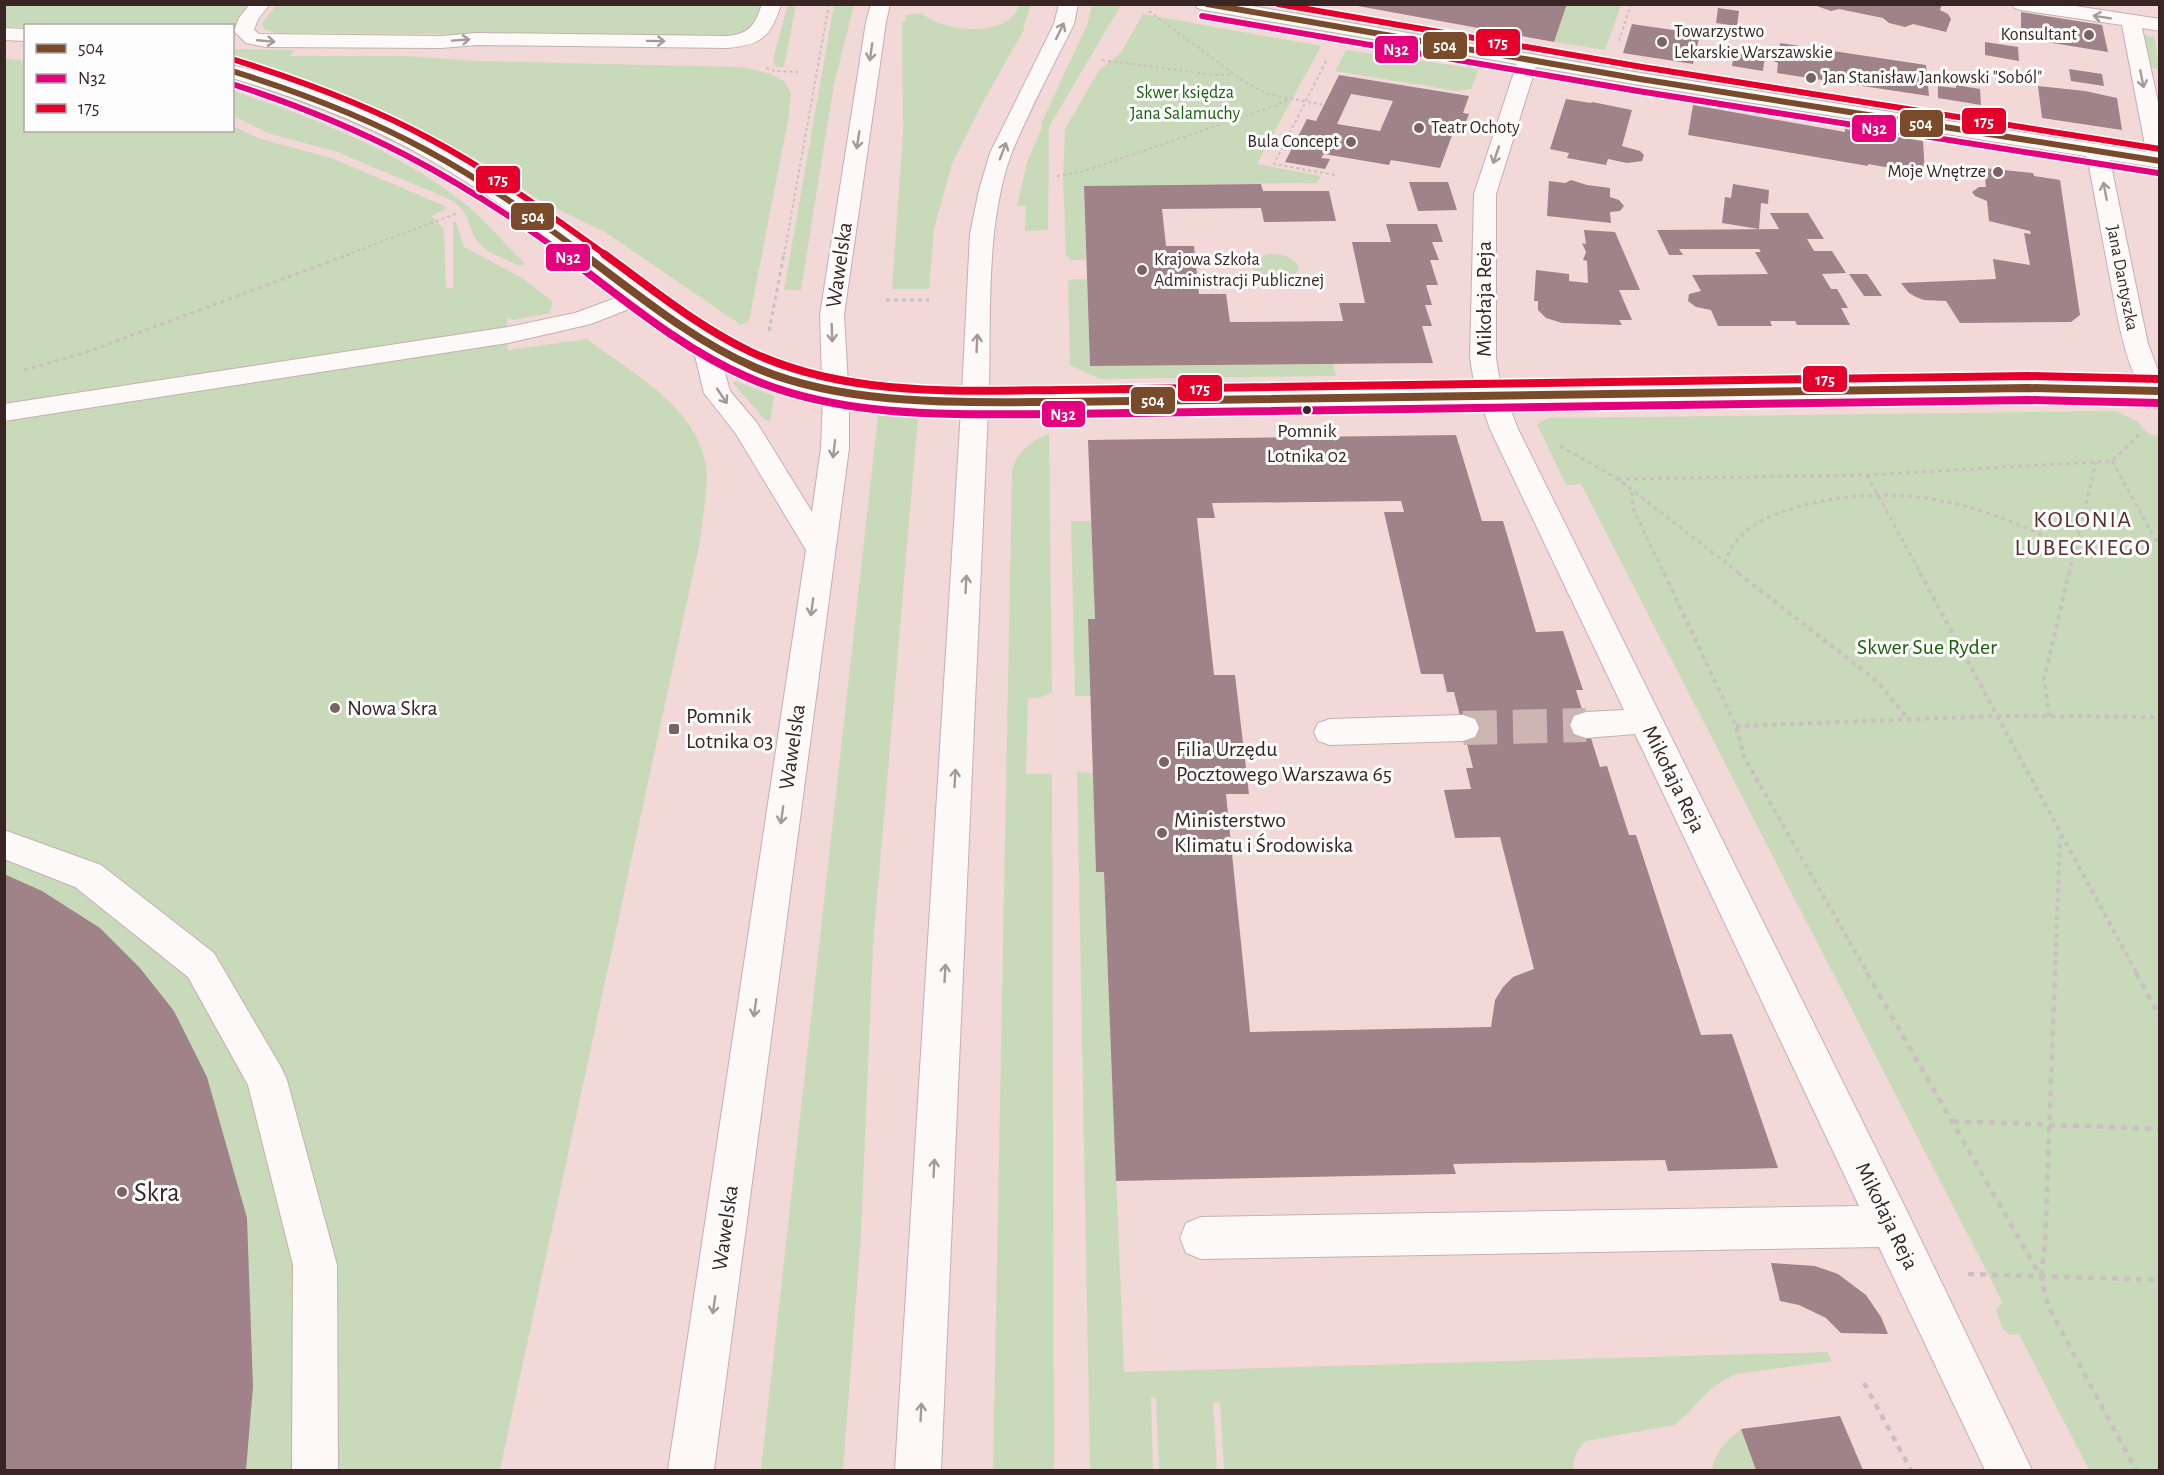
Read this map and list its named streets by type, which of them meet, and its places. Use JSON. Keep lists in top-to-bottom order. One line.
{"streets":{"main road":["Wawelska","Jana Dantyszka","Mikołaja Reja"]},"one_way":["Jana Dantyszka"],"districts":["KOLONIA LUBECKIEGO"],"parks":["Skwer księdza Jana Salamuchy","Skwer Sue Ryder"],"places":{"other":["Konsultant","Towarzystwo Lekarskie Warszawskie","Jan Stanisław Jankowski \"Soból\"","Teatr Ochoty","Bula Concept","Moje Wnętrze","Krajowa Szkoła Administracji Publicznej","Pomnik Lotnika 02","Nowa Skra","Filia Urzędu Pocztowego Warszawa 65","Ministerstwo Klimatu i Środowiska","Skra"],"transit":["Pomnik Lotnika 03"]},"lines":["transit line 504","transit line 175","transit line N32"],"legend":["504","N32","175"]}
